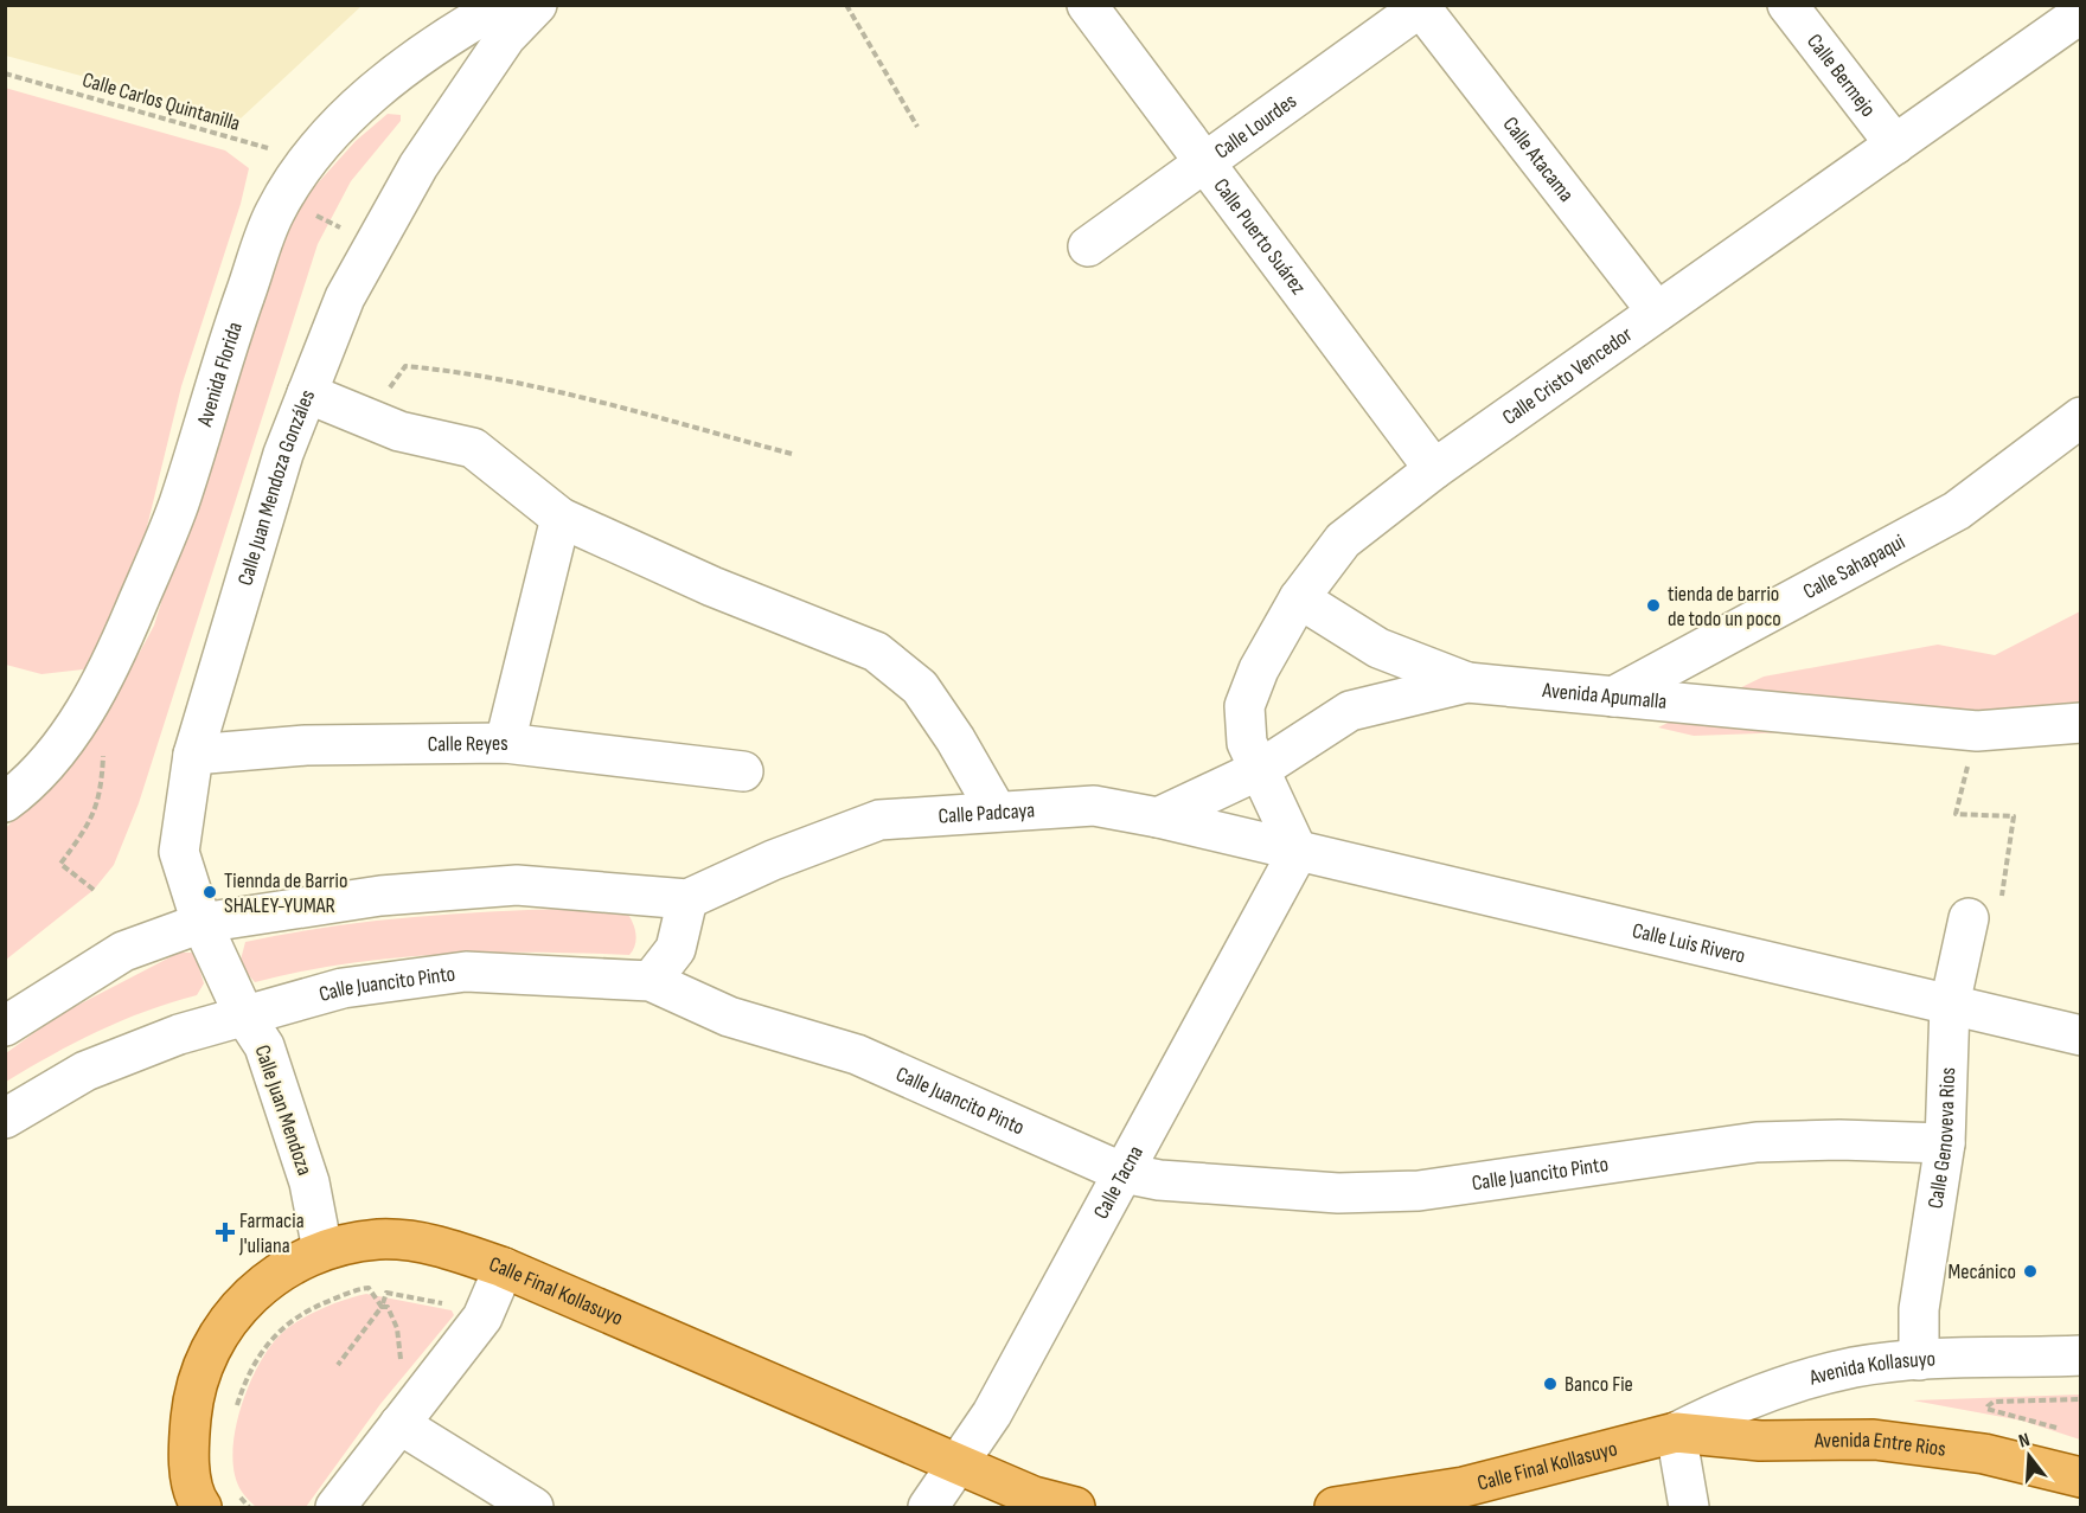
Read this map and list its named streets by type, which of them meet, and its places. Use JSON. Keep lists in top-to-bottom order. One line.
{"streets":{"main road":["Calle Final Kollasuyo","Avenida Entre Rios"],"street":["Calle Bermejo","Calle Lourdes","Calle Atacama","Calle Puerto Suárez","Avenida Florida","Calle Cristo Vencedor","Calle Juan Mendoza Gonzáles","Calle Sahapaqui","Avenida Apumalla","Calle Reyes","Calle Padcaya","Calle Luis Rivero","Calle Juancito Pinto","Calle Juan Mendoza","Calle Genoveva Rios","Calle Tacna","Avenida Kollasuyo"],"path":["Calle Carlos Quintanilla"]},"crossings":[["Calle Bermejo","Calle Cristo Vencedor"],["Calle Carlos Quintanilla","Avenida Florida"],["Calle Lourdes","Calle Atacama"],["Calle Lourdes","Calle Puerto Suárez"],["Calle Atacama","Calle Cristo Vencedor"],["Calle Puerto Suárez","Calle Cristo Vencedor"],["Calle Cristo Vencedor","Avenida Apumalla"],["Calle Cristo Vencedor","Calle Padcaya"],["Calle Cristo Vencedor","Calle Luis Rivero"],["Calle Cristo Vencedor","Calle Tacna"],["Calle Juan Mendoza Gonzáles","Calle Reyes"],["Calle Juan Mendoza Gonzáles","Calle Juancito Pinto"],["Calle Juan Mendoza Gonzáles","Calle Juan Mendoza"],["Calle Sahapaqui","Avenida Apumalla"],["Avenida Apumalla","Calle Padcaya"],["Calle Padcaya","Calle Luis Rivero"],["Calle Padcaya","Calle Tacna"],["Calle Luis Rivero","Calle Genoveva Rios"],["Calle Luis Rivero","Calle Tacna"],["Calle Juancito Pinto","Calle Juan Mendoza"],["Calle Juancito Pinto","Calle Genoveva Rios"],["Calle Juancito Pinto","Calle Tacna"],["Calle Juan Mendoza","Calle Final Kollasuyo"],["Calle Genoveva Rios","Avenida Kollasuyo"],["Calle Tacna","Calle Final Kollasuyo"],["Calle Final Kollasuyo","Avenida Kollasuyo"],["Calle Final Kollasuyo","Avenida Entre Rios"],["Avenida Kollasuyo","Avenida Entre Rios"]],"places":{"other":["tienda de barrio de todo un poco","Tiennda de Barrio SHALEY-YUMAR","Mecánico","Banco Fie"],"health":["Farmacia J'uliana"]},"north":"top"}
